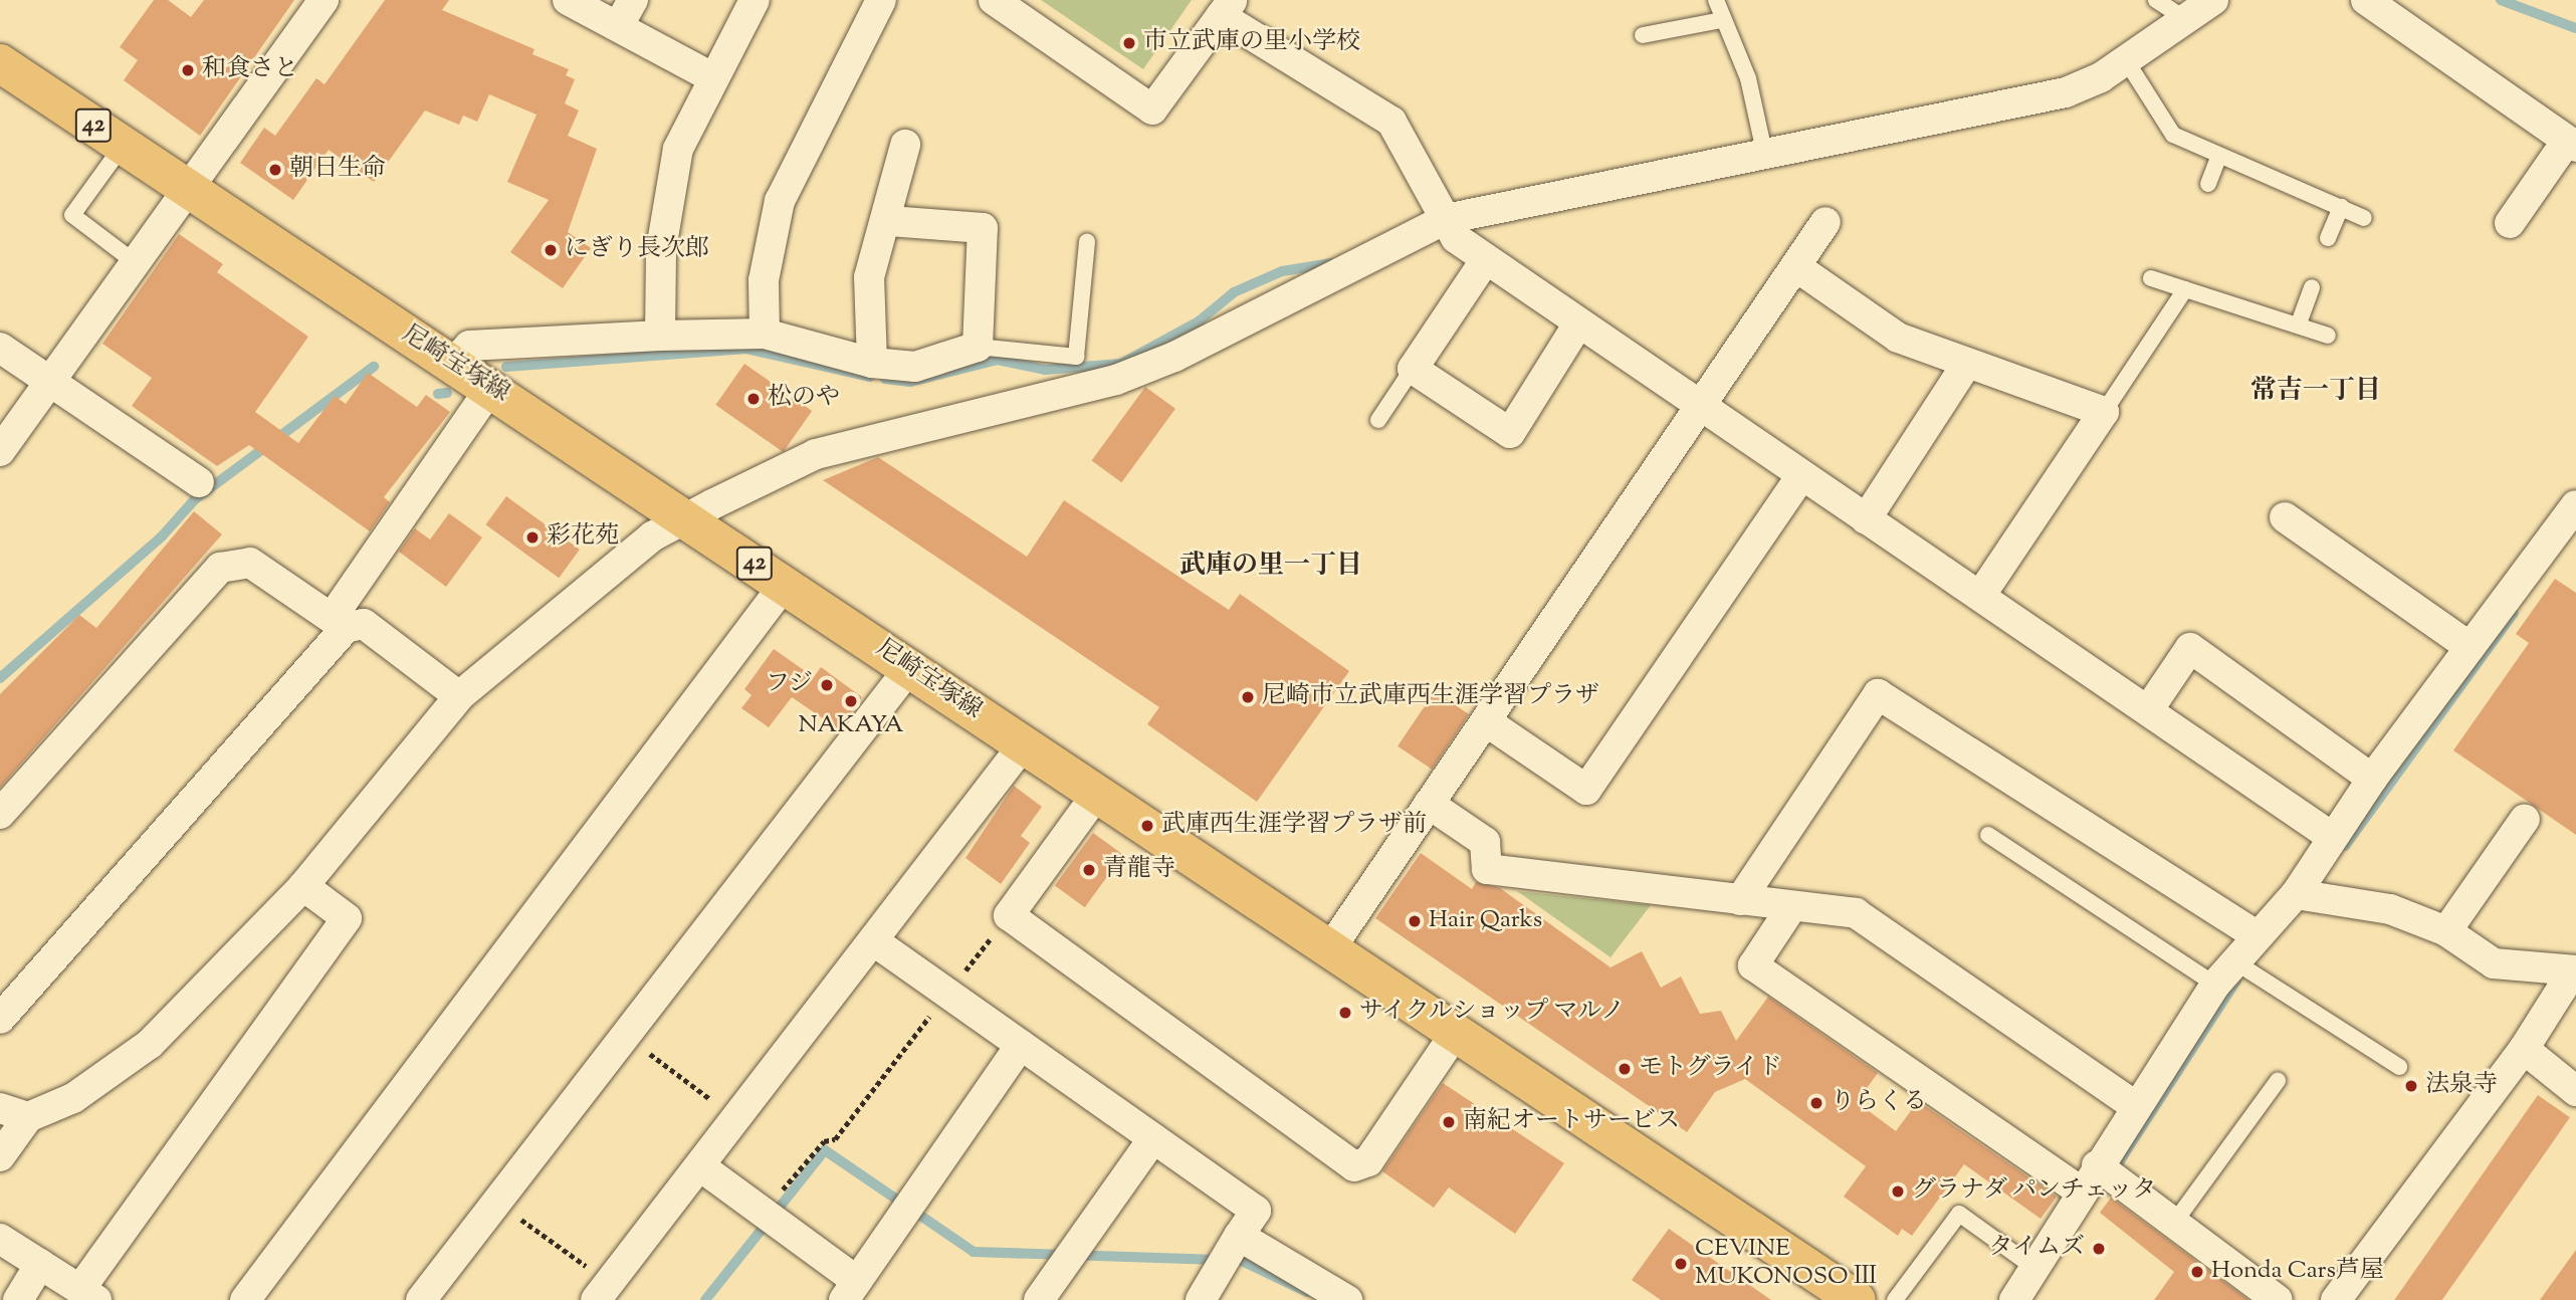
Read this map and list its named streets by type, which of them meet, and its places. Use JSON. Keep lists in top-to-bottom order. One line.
{"streets":{"main road":["42","尼崎宝塚線"]},"districts":["常吉一丁目","武庫の里一丁目"],"places":["市立武庫の里小学校","和食さと","朝日生命","にぎり長次郎","松のや","彩花苑","フジ","尼崎市立武庫西生涯学習プラザ","NAKAYA","武庫西生涯学習プラザ前","青龍寺","Hair Qarks","サイクルショップ マルノ","モトグライド","法泉寺","りらくる","南紀オートサービス","グラナダ パンチェッタ","タイムズ","CEVINE MUKONOSO Ⅲ","Honda Cars芦屋"]}
